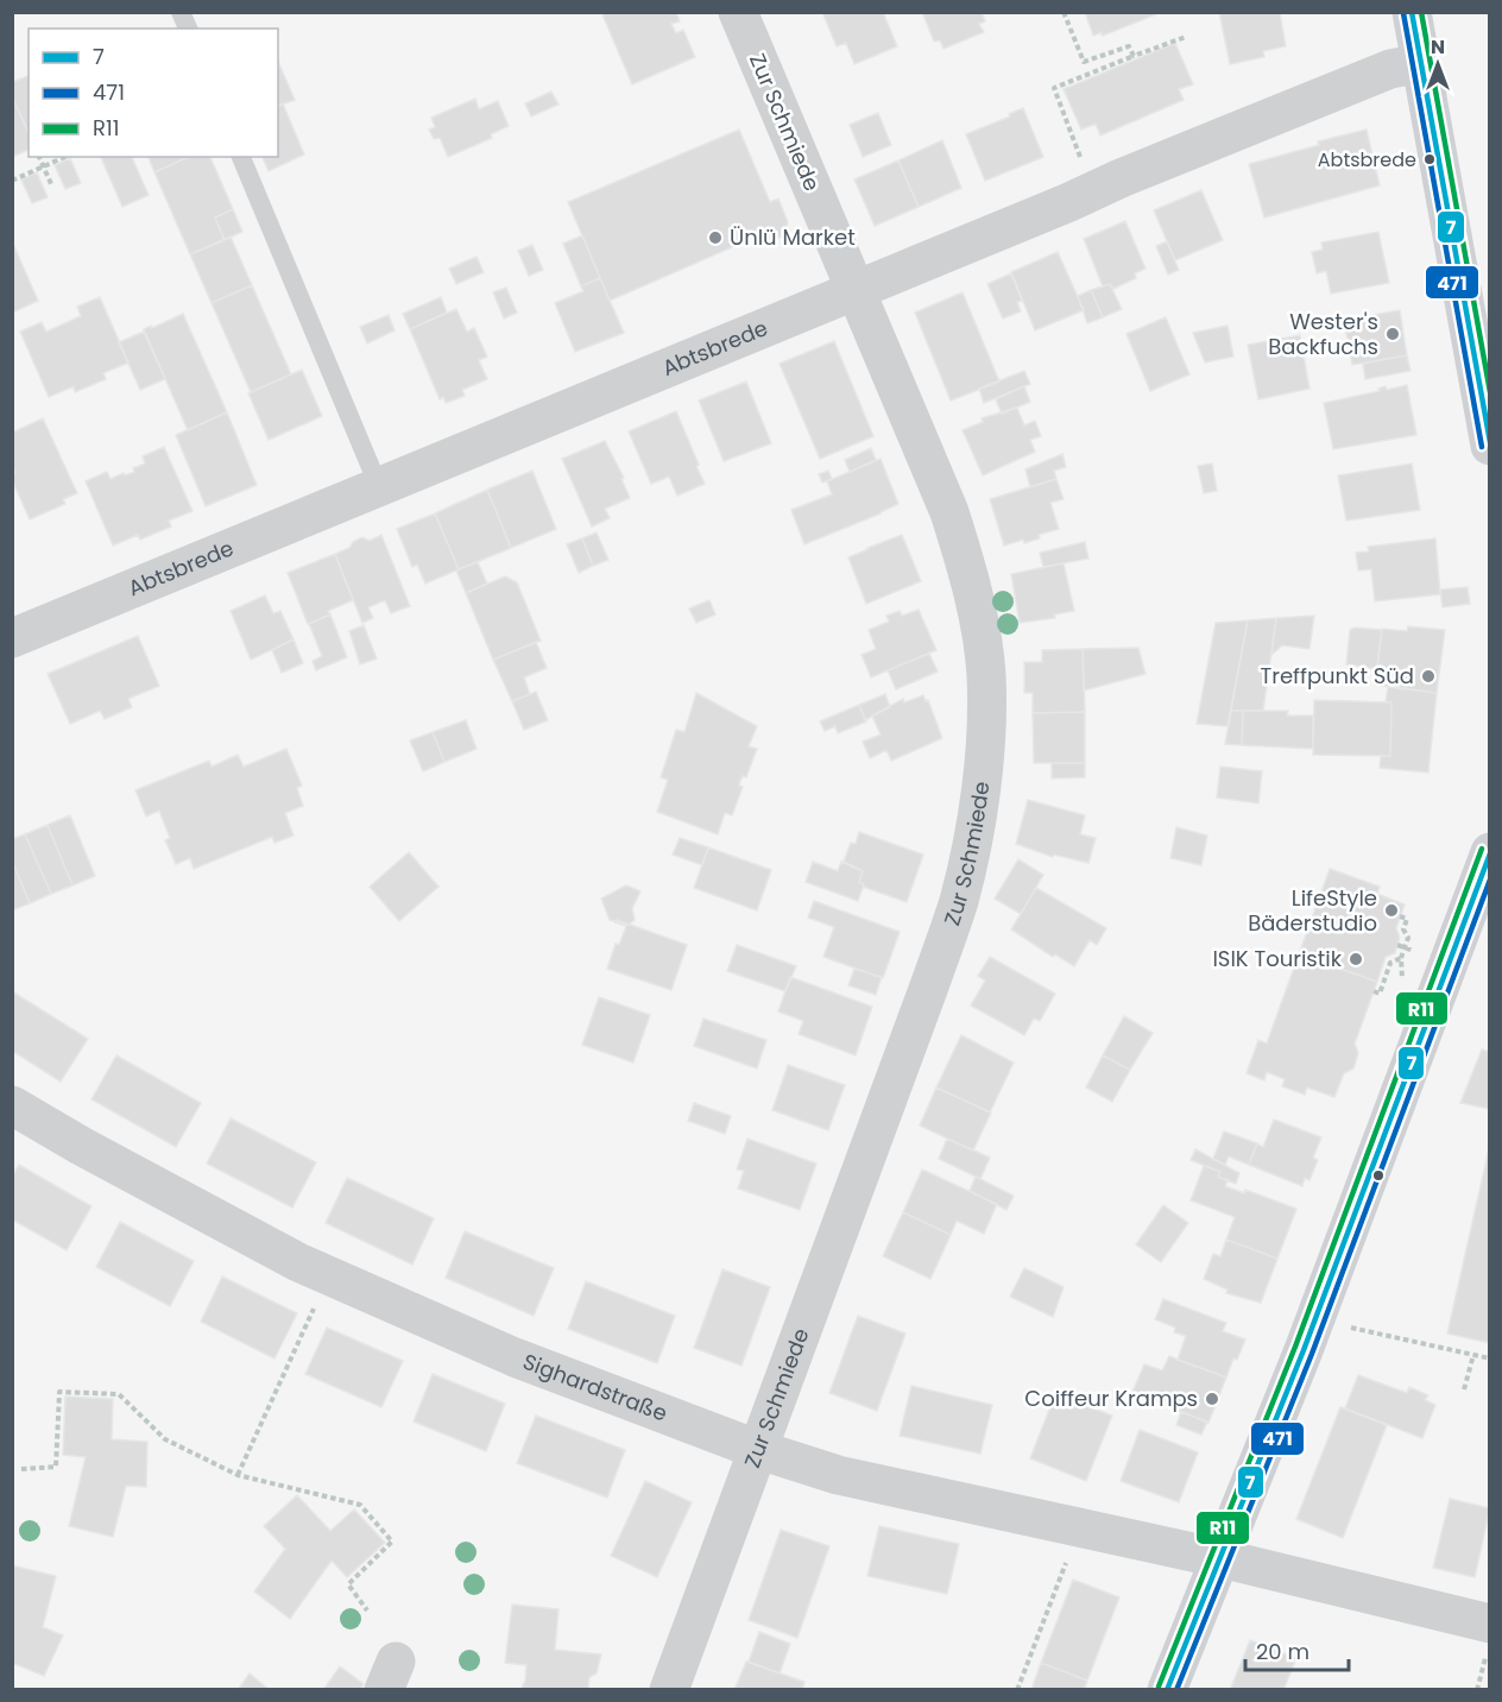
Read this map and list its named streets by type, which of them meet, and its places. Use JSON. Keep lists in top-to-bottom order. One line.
{"streets":{"street":["Zur Schmiede","Abtsbrede","Sighardstraße"]},"crossings":[["Zur Schmiede","Abtsbrede"],["Zur Schmiede","Sighardstraße"]],"places":["Abtsbrede","Ünlü Market","Wester's Backfuchs","Treffpunkt Süd","LifeStyle Bäderstudio","ISIK Touristik","Coiffeur Kramps"],"lines":["transit line 7","transit line R11","transit line 471"],"legend":["7","471","R11"],"scale_bar":"20 m","north":"top"}
